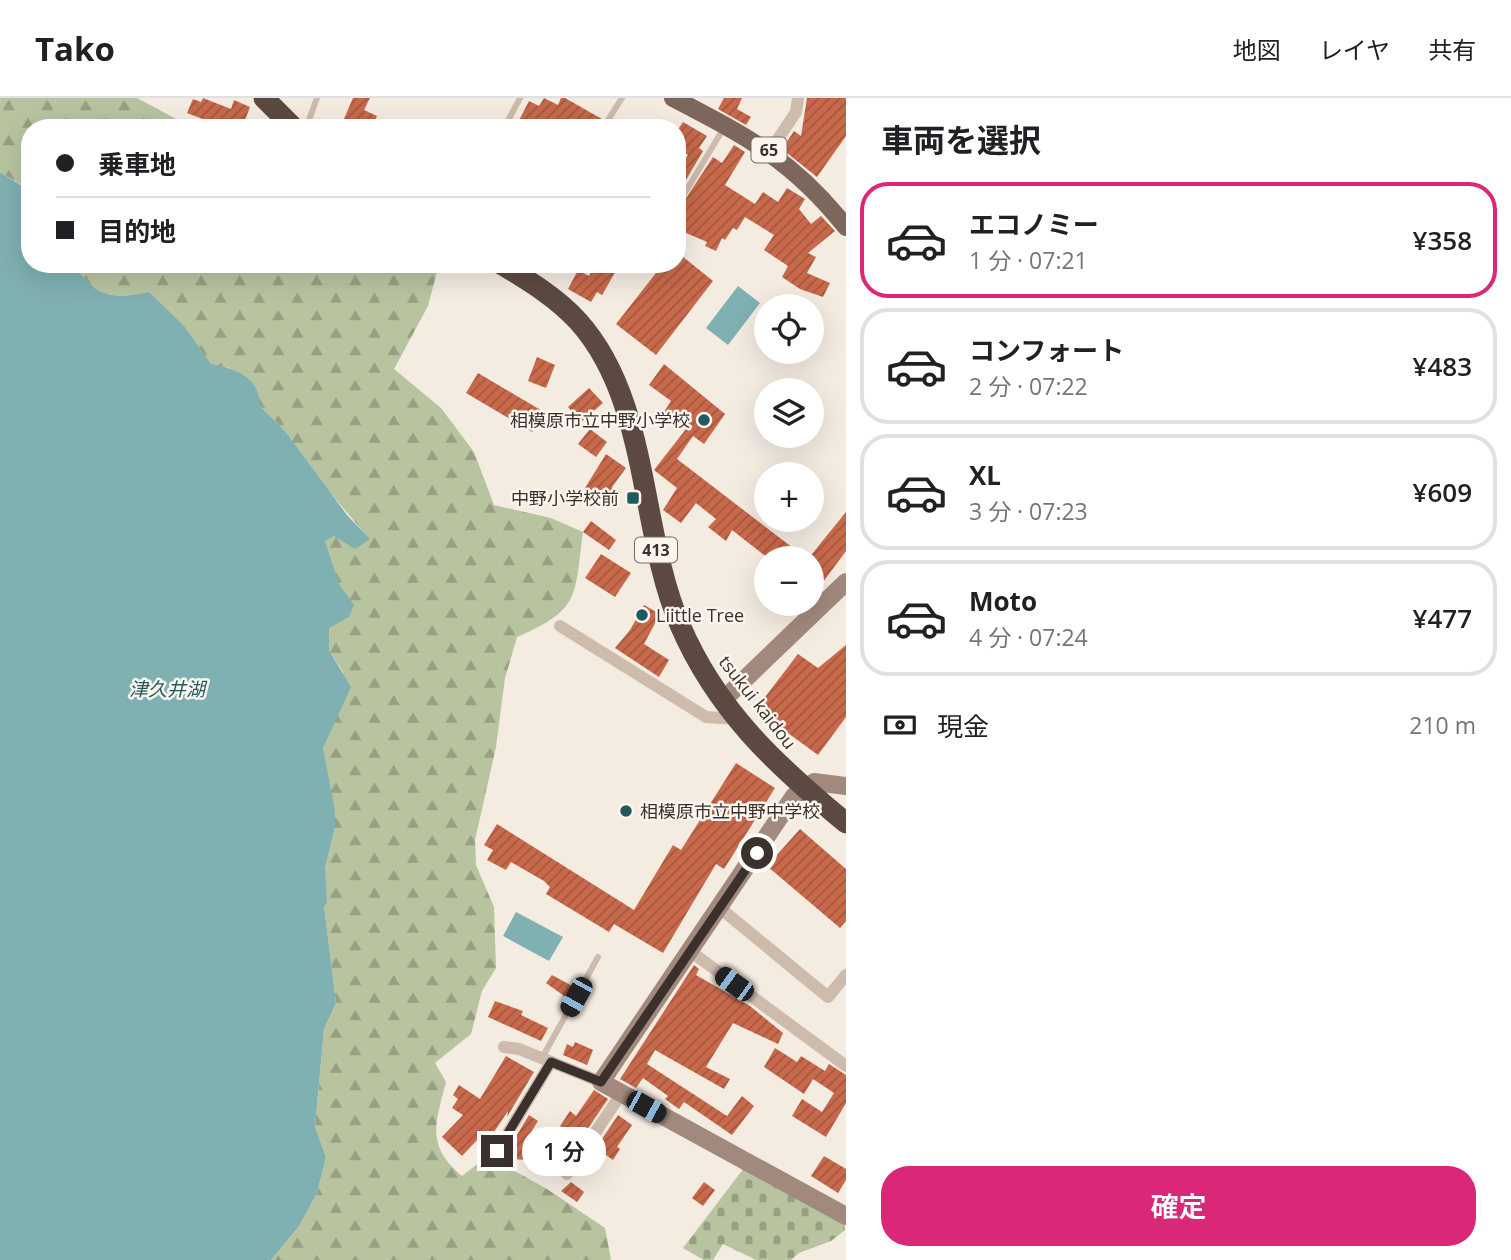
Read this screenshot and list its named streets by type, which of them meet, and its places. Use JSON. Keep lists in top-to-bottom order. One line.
{"streets":{"highway":["413","tsukui kaidou"],"main road":["65"]},"water":["津久井湖"],"places":{"other":["相模原市立中野小学校","Liittle Tree","相模原市立中野中学校"],"transit":["中野小学校前"]},"page":{"header":"Tako","nav":["地図","レイヤ","共有"],"heading":"車両を選択","banner":["乗車地","目的地"],"list":[{"name":"エコノミー","note":"1 分 · 07:21","value":"¥358"},{"name":"コンフォート","note":"2 分 · 07:22","value":"¥483"},{"name":"XL","note":"3 分 · 07:23","value":"¥609"},{"name":"Moto","note":"4 分 · 07:24","value":"¥477"}],"map_buttons":["+","−"],"pay":["現金","210 m"],"bubble":"1 分","buttons":"確定"}}
